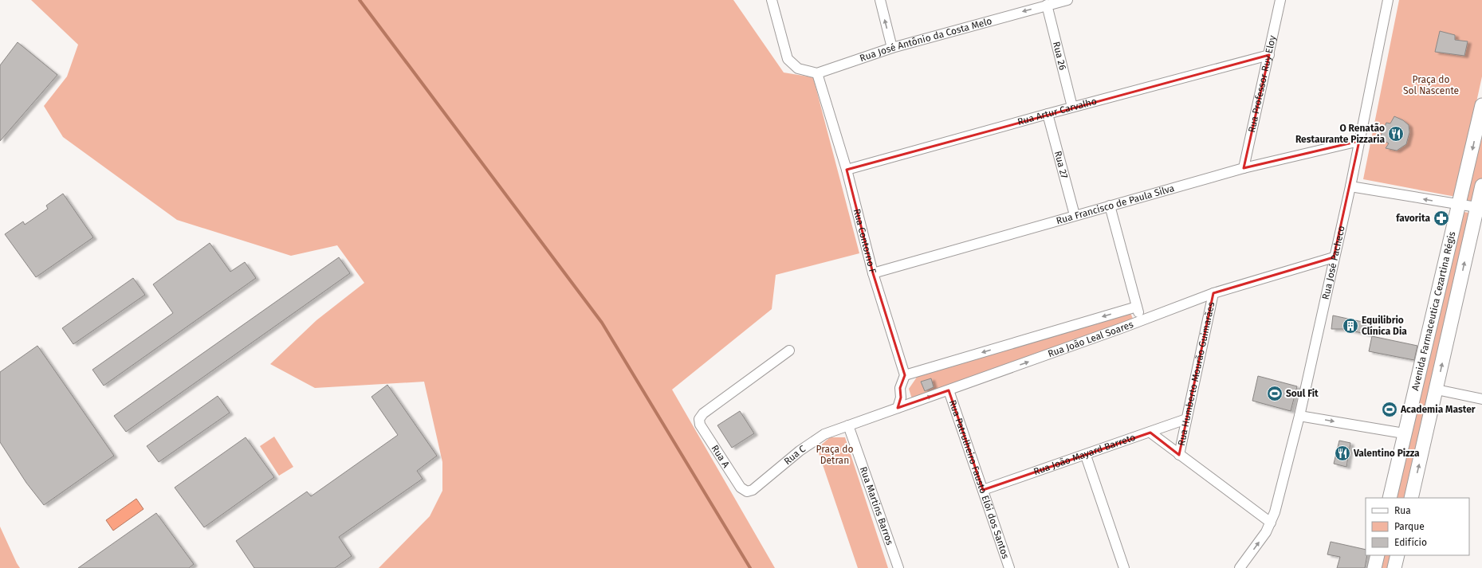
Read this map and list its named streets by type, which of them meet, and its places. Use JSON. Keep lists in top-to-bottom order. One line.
{"streets":{"street":["Rua José Antônio da Costa Melo","Rua 26","Rua Professor Ruy Eloy","Rua Artur Carvalho","Rua 27","Rua Francisco de Paula Silva","Rua Contorno F","Rua José Pacheco","Avenida Farmaceutica Cezartina Régis","Rua João Leal Soares","Rua Humberto Mourão Guimarães","Rua C","Rua João Mayard Barreto","Rua A","Rua Patrulheiro Fausto Elói dos Santos","Rua Martins Barros"]},"crossings":[["Rua José Antônio da Costa Melo","Rua 26"],["Rua José Antônio da Costa Melo","Rua Contorno F"],["Rua 26","Rua Artur Carvalho"],["Rua Professor Ruy Eloy","Rua Artur Carvalho"],["Rua Professor Ruy Eloy","Rua Francisco de Paula Silva"],["Rua Artur Carvalho","Rua 27"],["Rua Artur Carvalho","Rua Contorno F"],["Rua 27","Rua Francisco de Paula Silva"],["Rua Francisco de Paula Silva","Rua Contorno F"],["Rua Francisco de Paula Silva","Rua José Pacheco"],["Rua Contorno F","Rua João Leal Soares"],["Rua José Pacheco","Rua João Leal Soares"],["Rua João Leal Soares","Rua Humberto Mourão Guimarães"],["Rua João Leal Soares","Rua C"],["Rua João Leal Soares","Rua Patrulheiro Fausto Elói dos Santos"],["Rua João Leal Soares","Rua Martins Barros"],["Rua Humberto Mourão Guimarães","Rua João Mayard Barreto"],["Rua C","Rua A"],["Rua C","Rua Martins Barros"],["Rua João Mayard Barreto","Rua Patrulheiro Fausto Elói dos Santos"]],"one_way":["Rua José Antônio da Costa Melo"],"parks":["Praça do Sol Nascente","Praça do Detran"],"places":{"restaurant":["O Renatão Restaurante Pizzaria","Valentino Pizza"],"pharmacy":["favorita"],"building":["Equilibrio Clínica Dia"],"sports":["Soul Fit","Academia Master"]},"legend":["Rua","Parque","Edifício"]}
